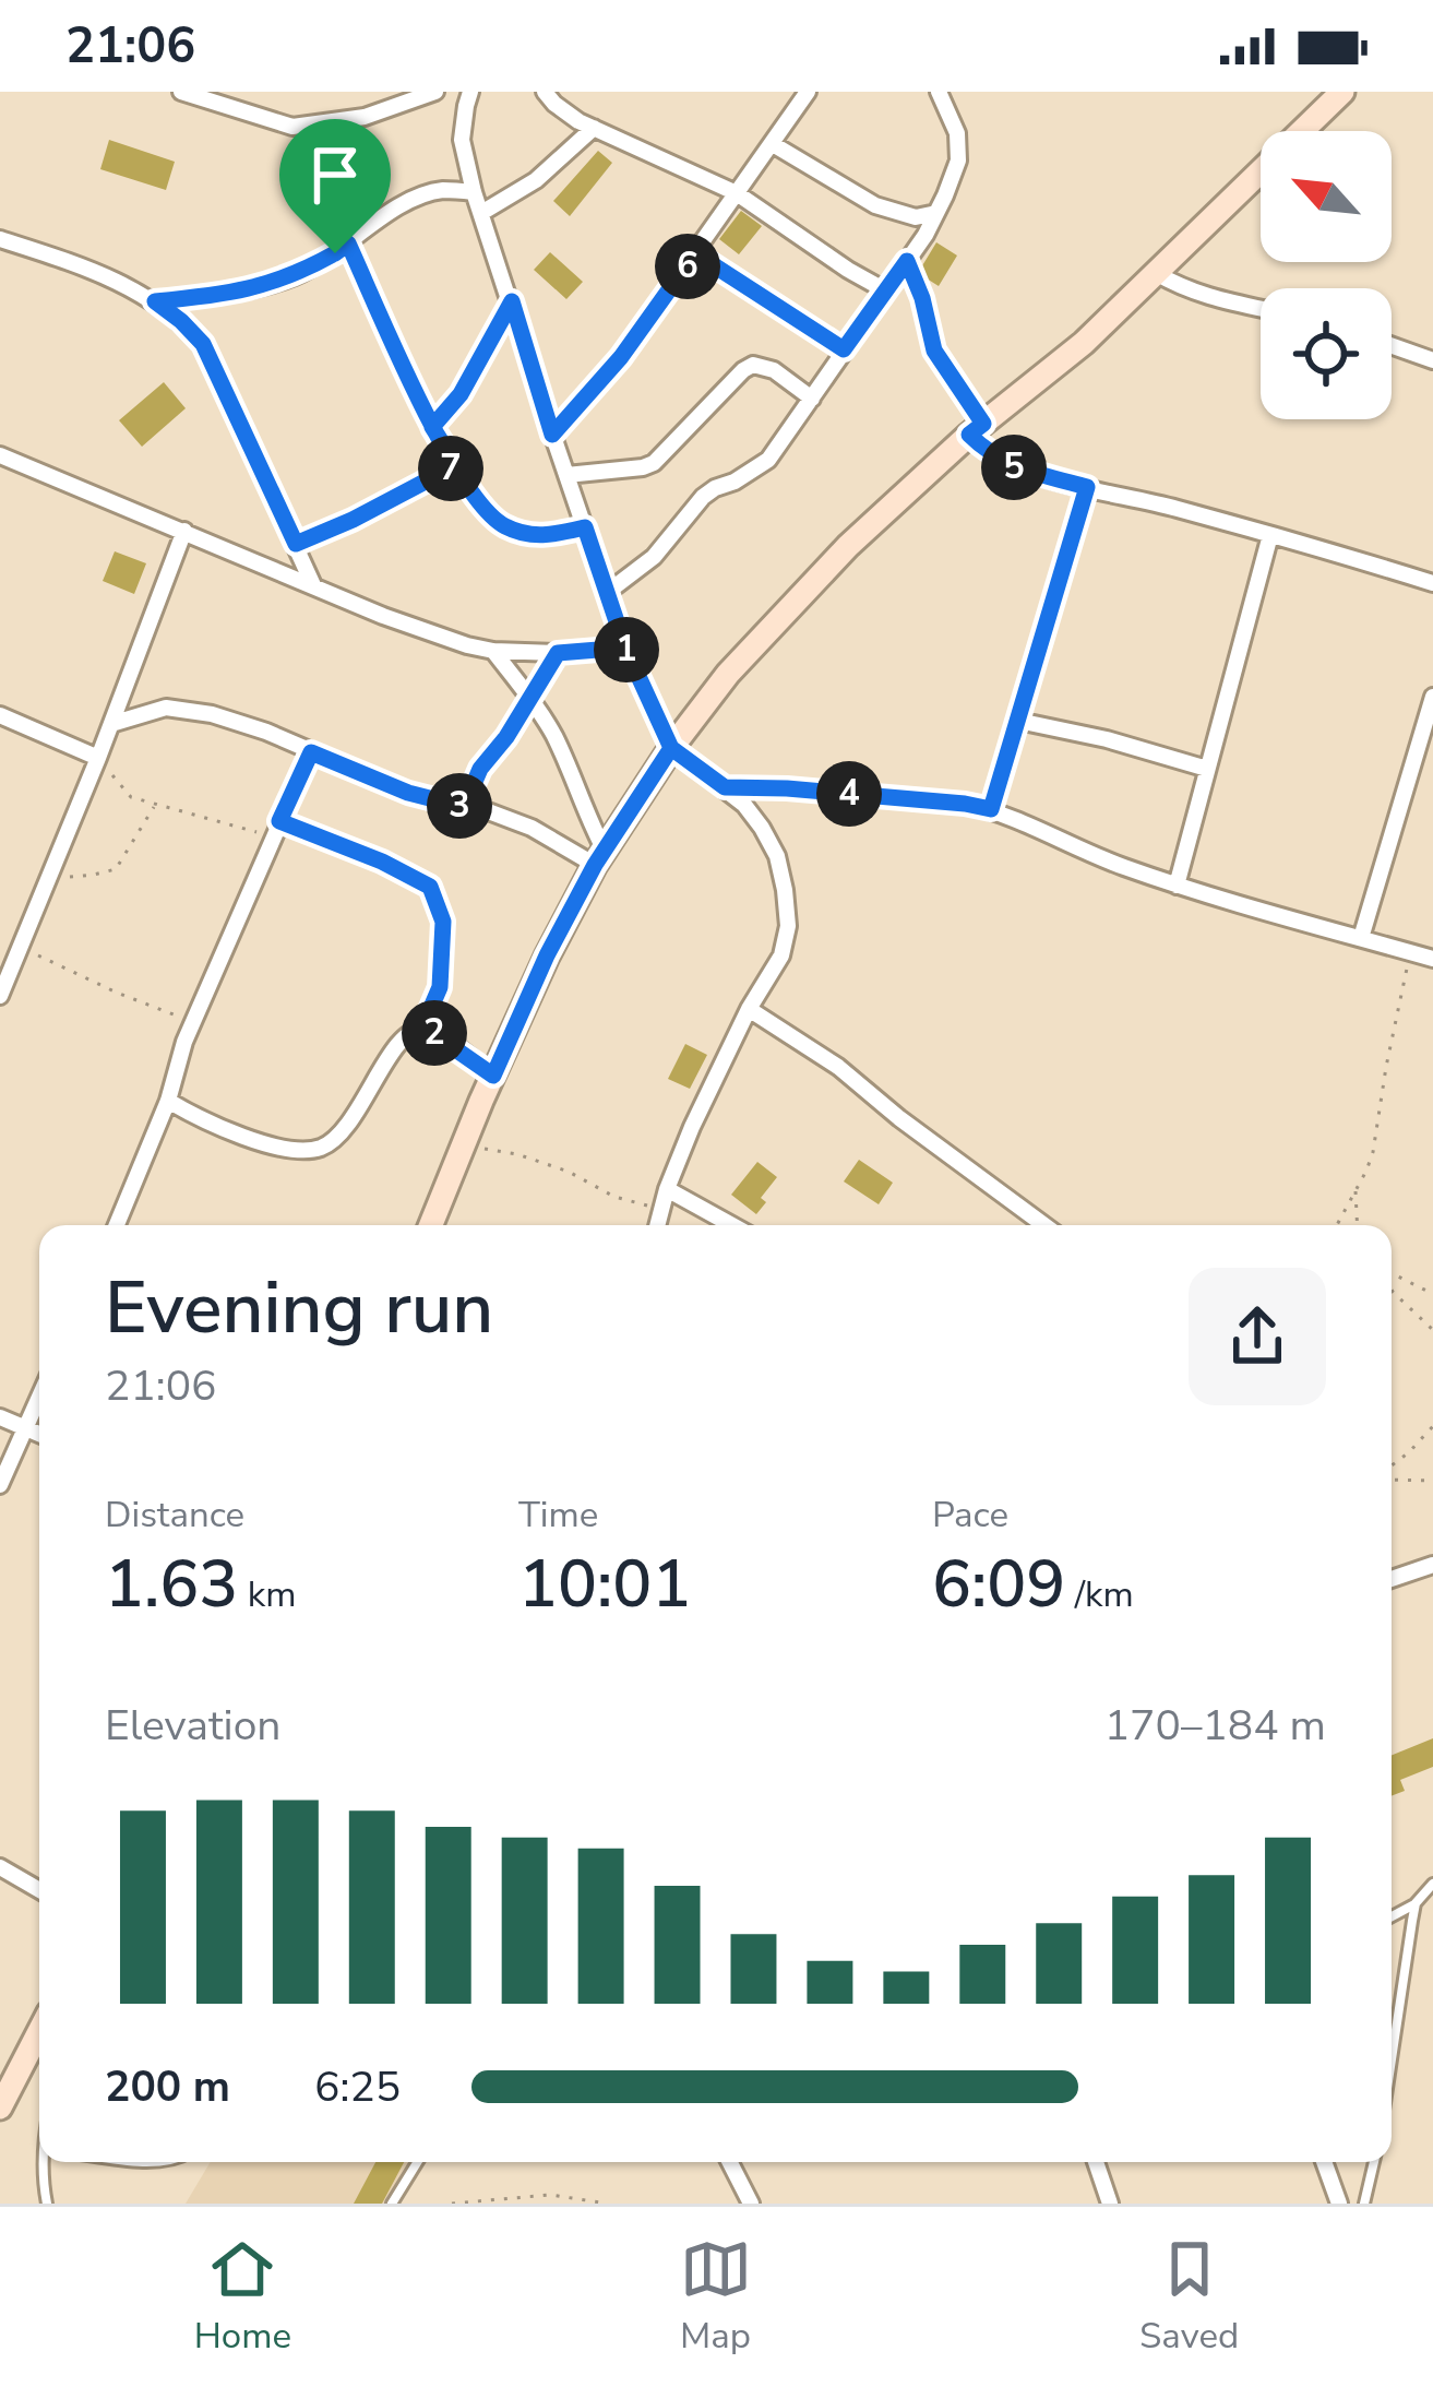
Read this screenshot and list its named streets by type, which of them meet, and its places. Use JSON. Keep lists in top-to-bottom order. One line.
{"north":"top left","page":{"status":"21:06","pins":["6","5","7","1","4","3","2"],"heading":["Evening run","21:06"],"stats":[["Distance","1.63 km"],["Time","10:01"],["Pace","6:09 /km"]],"chart":["Elevation","170–184 m"],"list":[{"name":"200 m","note":"6:25"}],"tabs":["Home","Map","Saved"]}}
